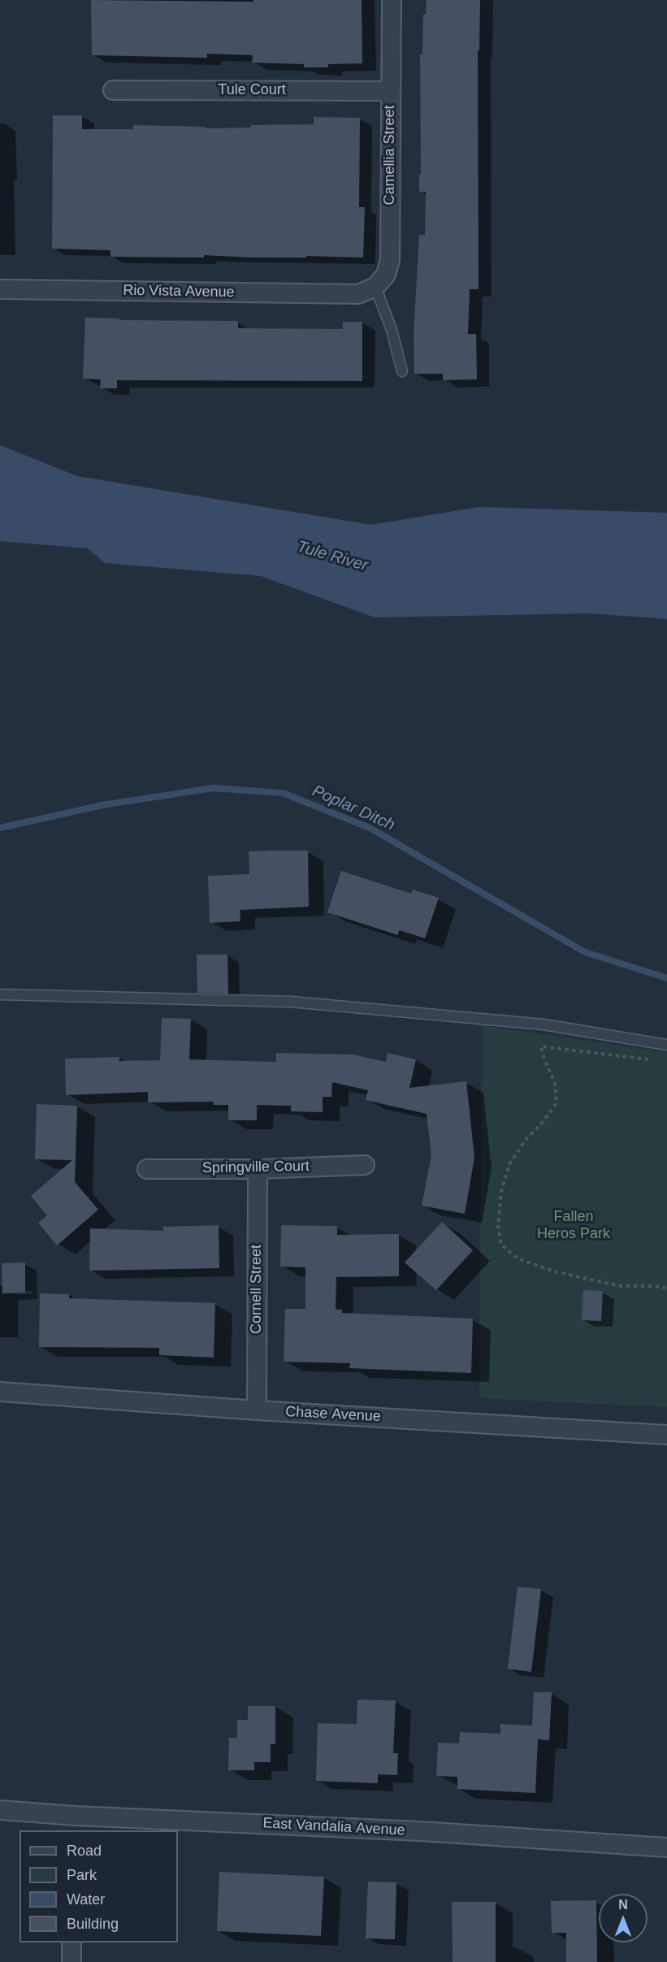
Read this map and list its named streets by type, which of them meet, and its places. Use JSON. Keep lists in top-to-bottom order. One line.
{"streets":{"street":["Tule Court","Camellia Street","Rio Vista Avenue","Springville Court","Cornell Street","Chase Avenue","East Vandalia Avenue"]},"crossings":[["Tule Court","Camellia Street"],["Camellia Street","Rio Vista Avenue"],["Springville Court","Cornell Street"],["Cornell Street","Chase Avenue"]],"water":["Tule River","Poplar Ditch"],"parks":["Fallen Heros Park"],"legend":["Road","Park","Water","Building"],"north":"top"}
